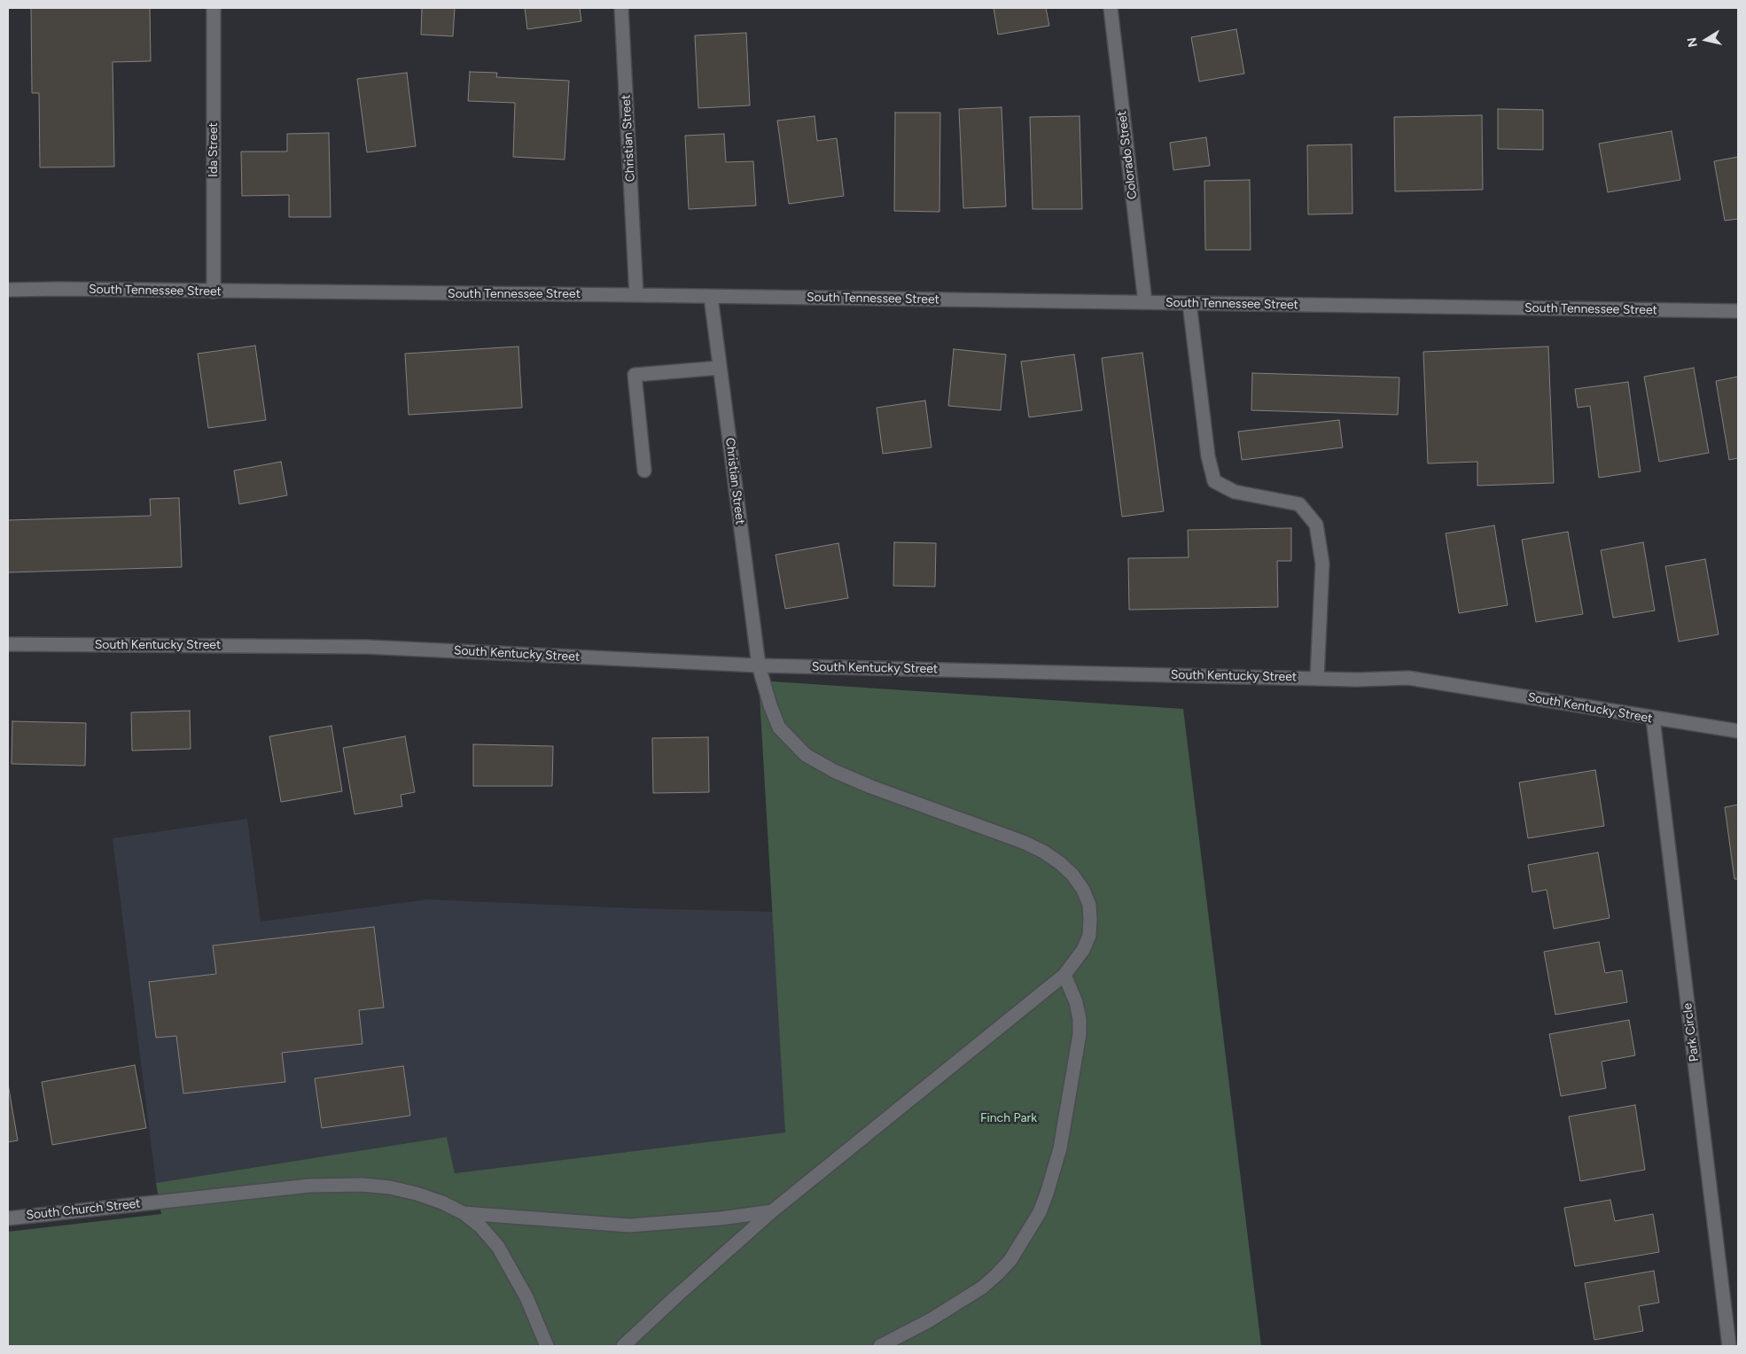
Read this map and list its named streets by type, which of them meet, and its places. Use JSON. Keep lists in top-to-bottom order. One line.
{"streets":{"street":["Christian Street","Ida Street","Colorado Street","South Tennessee Street","South Kentucky Street","Park Circle","South Church Street"]},"crossings":[["Christian Street","South Tennessee Street"],["Christian Street","South Kentucky Street"],["Ida Street","South Tennessee Street"],["Colorado Street","South Tennessee Street"],["South Kentucky Street","Park Circle"]],"parks":["Finch Park"],"north":"left"}
